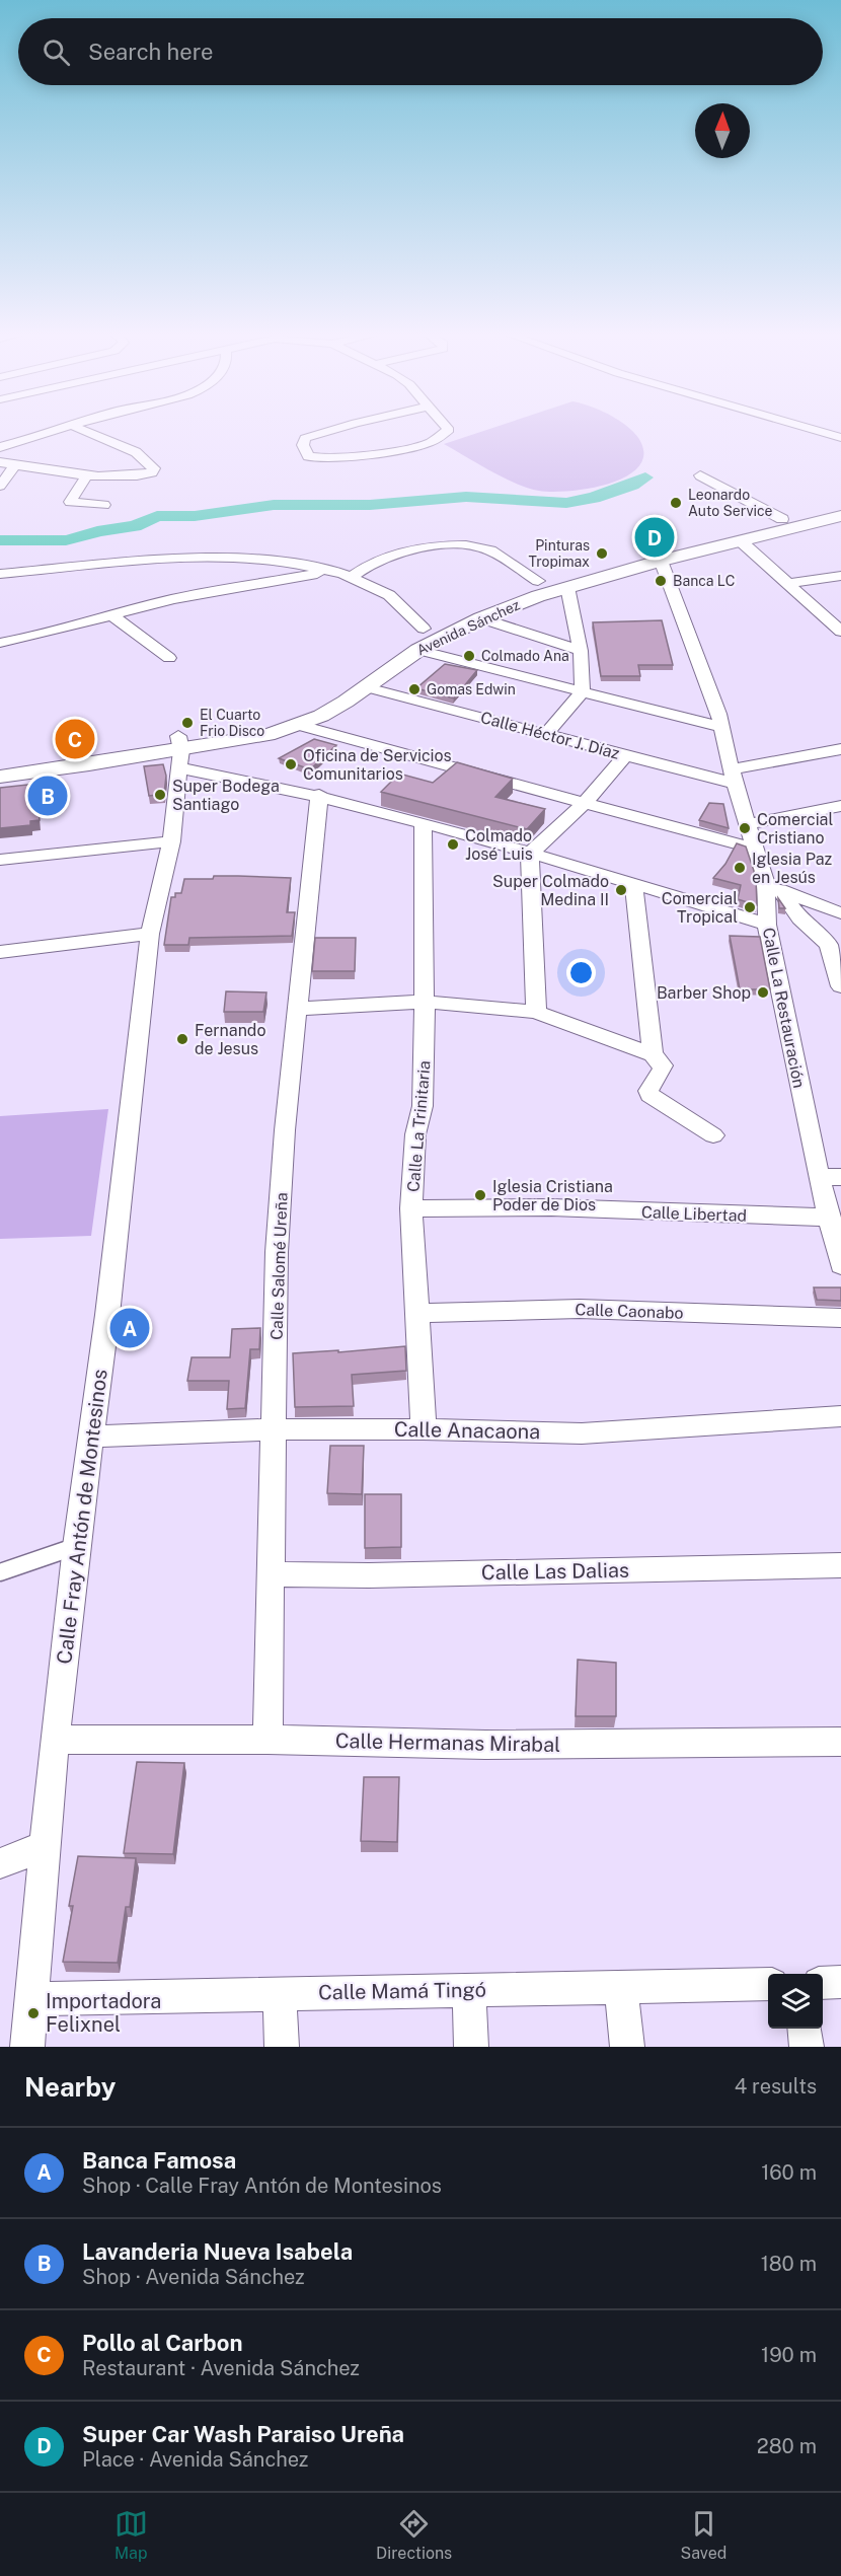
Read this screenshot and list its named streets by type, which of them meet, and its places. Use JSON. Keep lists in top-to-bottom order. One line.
{"streets":{"street":["Avenida Sánchez","Calle Héctor J. Díaz","Calle La Restauración","Calle La Trinitaria","Calle Libertad","Calle Salomé Ureña","Calle Caonabo","Calle Anacaona","Calle Fray Antón de Montesinos","Calle Las Dalias","Calle Hermanas Mirabal","Calle Mamá Tingó"]},"crossings":[["Avenida Sánchez","Calle Héctor J. Díaz"],["Avenida Sánchez","Calle La Restauración"],["Avenida Sánchez","Calle Fray Antón de Montesinos"],["Calle Héctor J. Díaz","Calle La Restauración"],["Calle La Restauración","Calle Libertad"],["Calle La Trinitaria","Calle Libertad"],["Calle La Trinitaria","Calle Caonabo"],["Calle La Trinitaria","Calle Anacaona"],["Calle Salomé Ureña","Calle Anacaona"],["Calle Salomé Ureña","Calle Las Dalias"],["Calle Salomé Ureña","Calle Hermanas Mirabal"],["Calle Anacaona","Calle Fray Antón de Montesinos"],["Calle Fray Antón de Montesinos","Calle Hermanas Mirabal"],["Calle Fray Antón de Montesinos","Calle Mamá Tingó"]],"places":["Leonardo Auto Service","Pinturas Tropimax","Banca LC","Colmado Ana","Gomas Edwin","El Cuarto Frio Disco","Oficina de Servicios Comunitarios","Super Bodega Santiago","Comercial Cristiano","Colmado José Luis","Iglesia Paz en Jesús","Super Colmado Medina II","Comercial Tropical","Barber Shop","Fernando de Jesus","Iglesia Cristiana Poder de Dios","Importadora Felixnel"],"north":"top","page":{"search":"Search here","pins":["D","C","B","A"],"heading":["Nearby","4 results"],"list":[{"mark":"A","name":"Banca Famosa","note":"Shop · Calle Fray Antón de Montesinos","value":"160 m"},{"mark":"B","name":"Lavanderia Nueva Isabela","note":"Shop · Avenida Sánchez","value":"180 m"},{"mark":"C","name":"Pollo al Carbon","note":"Restaurant · Avenida Sánchez","value":"190 m"},{"mark":"D","name":"Super Car Wash Paraiso Ureña","note":"Place · Avenida Sánchez","value":"280 m"}],"nav":["Map","Directions","Saved"]}}
